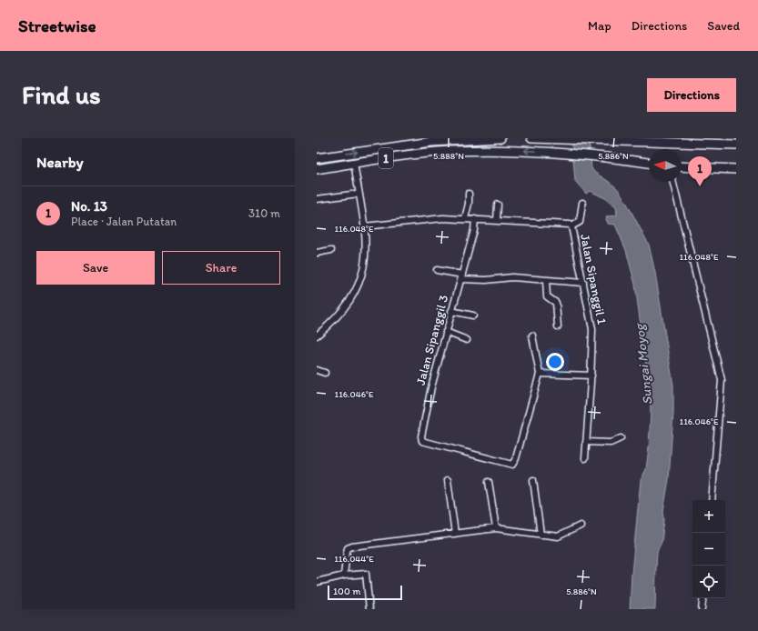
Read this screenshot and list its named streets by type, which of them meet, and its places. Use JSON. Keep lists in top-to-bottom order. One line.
{"streets":{"highway":["1"],"street":["Jalan Sipanggil 1","Jalan Sipanggil 3"]},"crossings":[["Jalan Sipanggil 1","Jalan Sipanggil 3"]],"water":["Sungai Moyog"],"scale_bar":"100 m","north":"left","page":{"header":"Streetwise","nav":["Map","Directions","Saved"],"buttons":["Directions",["Save","Share"]],"title":"Find us","heading":"Nearby","pins":"1","list":[{"mark":"1","name":"No. 13","note":"Place · Jalan Putatan","value":"310 m"}],"map_buttons":["+","−"],"scale":"100 m"},"coordinates":["5.888°N","5.886°N","116.048°E","116.046°E","116.044°E"]}
